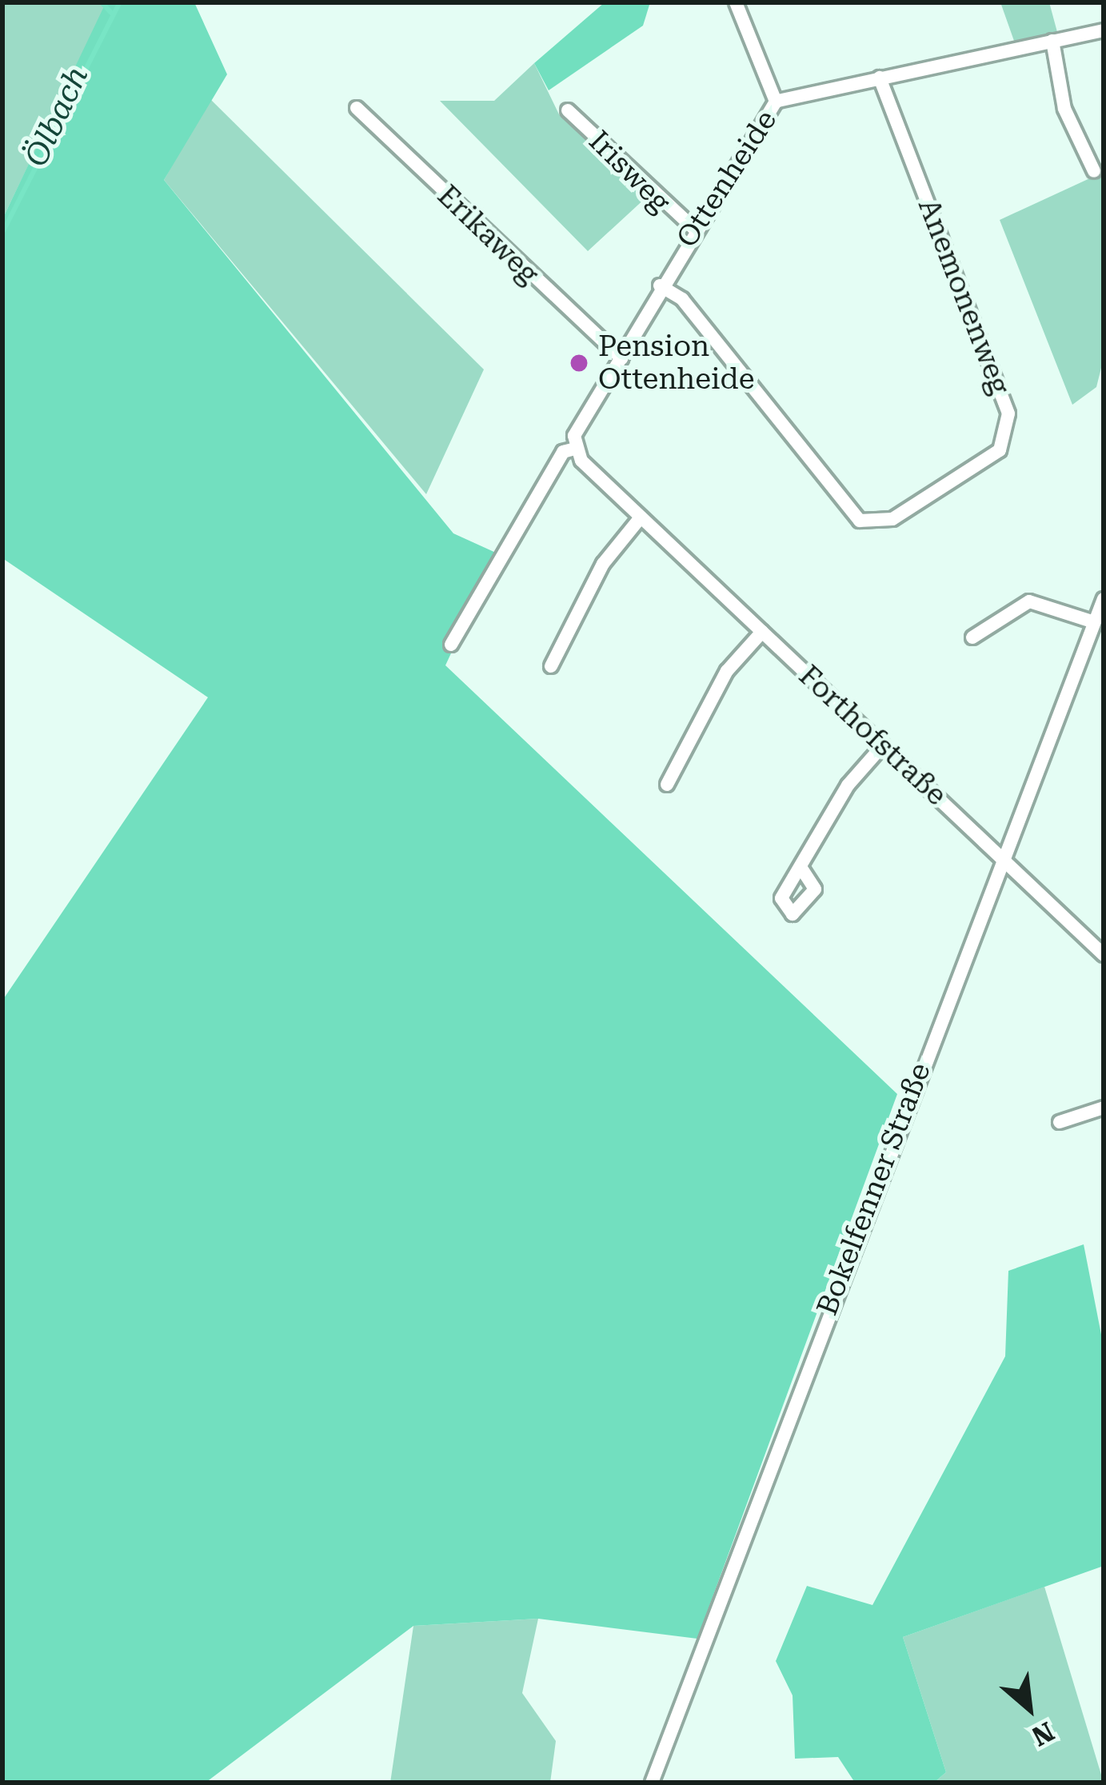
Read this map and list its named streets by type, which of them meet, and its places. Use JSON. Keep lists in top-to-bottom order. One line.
{"streets":{"street":["Irisweg","Ottenheide","Erikaweg","Anemonenweg","Forthofstraße","Bokelfenner Straße"]},"crossings":[["Irisweg","Ottenheide"],["Ottenheide","Erikaweg"],["Ottenheide","Anemonenweg"],["Forthofstraße","Bokelfenner Straße"]],"water":["Ölbach"],"places":["Pension Ottenheide"],"north":"bottom right"}
